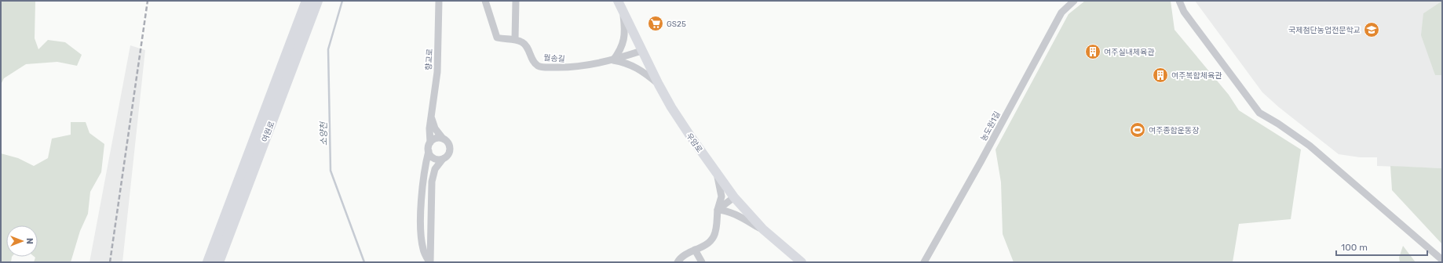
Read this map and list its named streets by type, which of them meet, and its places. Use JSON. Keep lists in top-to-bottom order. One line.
{"streets":{"highway":["여원로"],"main road":["우암로"],"street":["월송길","향교로","농도원1길"]},"crossings":[["월송길","우암로"]],"water":["소양천"],"places":{"supermarket":["GS25"],"school or university":["국제첨단농업전문학교"],"building":["여주실내체육관","여주복합체육관"],"sports":["여주종합운동장"]},"scale_bar":"100 m","north":"right"}
